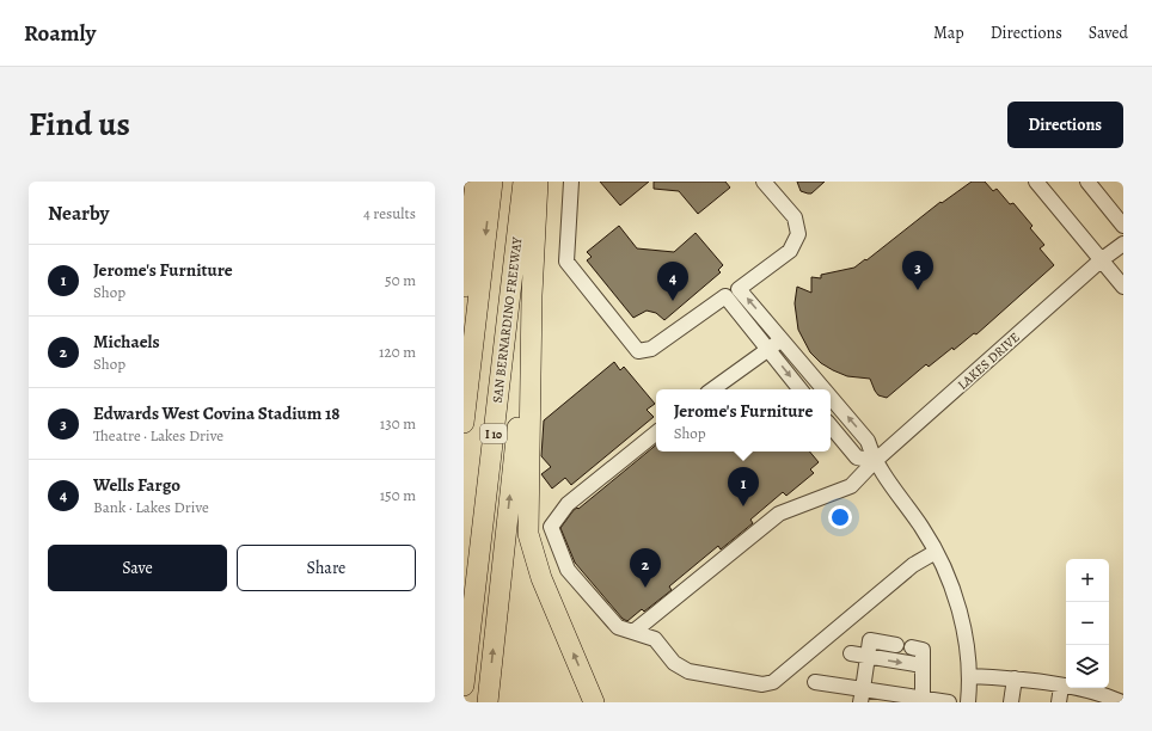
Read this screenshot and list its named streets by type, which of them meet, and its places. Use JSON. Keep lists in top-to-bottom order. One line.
{"streets":{"highway":["SAN BERNARDINO FREEWAY","I 10"],"street":["LAKES DRIVE"]},"page":{"header":"Roamly","nav":["Map","Directions","Saved"],"title":"Find us","buttons":["Directions",["Save","Share"]],"heading":["Nearby","4 results"],"list":[{"mark":"1","name":"Jerome's Furniture","note":"Shop","value":"50 m"},{"mark":"2","name":"Michaels","note":"Shop","value":"120 m"},{"mark":"3","name":"Edwards West Covina Stadium 18","note":"Theatre · Lakes Drive","value":"130 m"},{"mark":"4","name":"Wells Fargo","note":"Bank · Lakes Drive","value":"150 m"}],"pins":["3","4","1","2"],"popup":["Jerome's Furniture","Shop"],"map_buttons":["+","−"]}}
